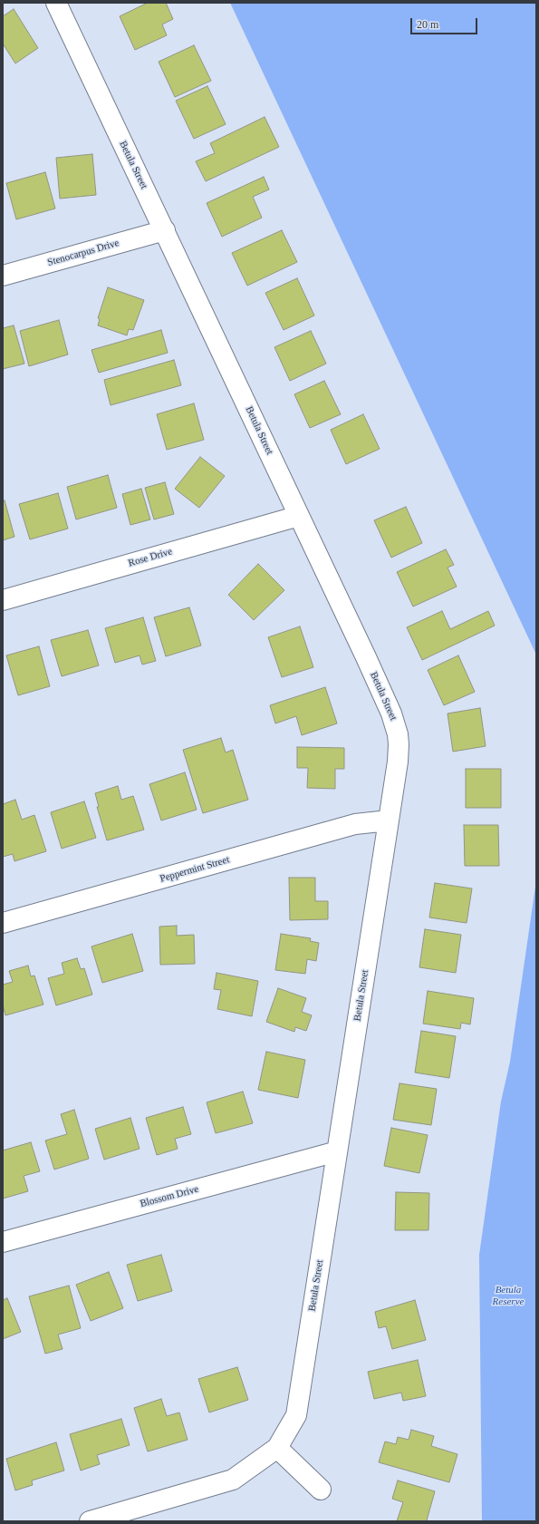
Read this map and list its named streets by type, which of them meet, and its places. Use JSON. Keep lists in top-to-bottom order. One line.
{"streets":{"street":["Betula Street","Stenocarpus Drive","Rose Drive","Peppermint Street","Blossom Drive"]},"crossings":[["Betula Street","Stenocarpus Drive"],["Betula Street","Rose Drive"],["Betula Street","Peppermint Street"],["Betula Street","Blossom Drive"]],"parks":["Betula Reserve"],"scale_bar":"20 m"}
